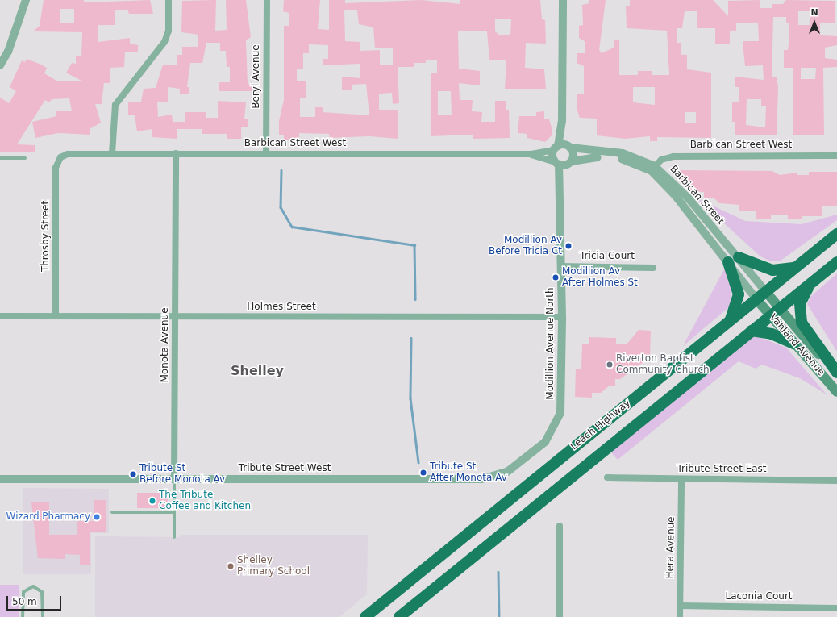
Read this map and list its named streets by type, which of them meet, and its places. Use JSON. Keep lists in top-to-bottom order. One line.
{"streets":{"highway":["Leach Highway"],"main road":["Vahland Avenue"],"street":["Beryl Avenue","Barbican Street West","Barbican Street","Throsby Street","Tricia Court","Holmes Street","Modillion Avenue North","Monota Avenue","Tribute Street West","Tribute Street East","Hera Avenue","Laconia Court"]},"crossings":[["Beryl Avenue","Barbican Street West"],["Barbican Street West","Barbican Street"],["Barbican Street West","Throsby Street"],["Barbican Street West","Modillion Avenue North"],["Barbican Street West","Monota Avenue"],["Barbican Street","Modillion Avenue North"],["Barbican Street","Vahland Avenue"],["Barbican Street","Leach Highway"],["Throsby Street","Holmes Street"],["Tricia Court","Modillion Avenue North"],["Holmes Street","Modillion Avenue North"],["Holmes Street","Monota Avenue"],["Modillion Avenue North","Tribute Street West"],["Monota Avenue","Tribute Street West"],["Vahland Avenue","Leach Highway"],["Tribute Street East","Hera Avenue"],["Hera Avenue","Laconia Court"]],"districts":["Shelley"],"places":["Modillion Av Before Tricia Ct","Modillion Av After Holmes St","Riverton Baptist Community Church","Tribute St After Monota Av","Tribute St Before Monota Av","The Tribute Coffee and Kitchen","Wizard Pharmacy","Shelley Primary School"],"scale_bar":"50 m","north":"top"}
